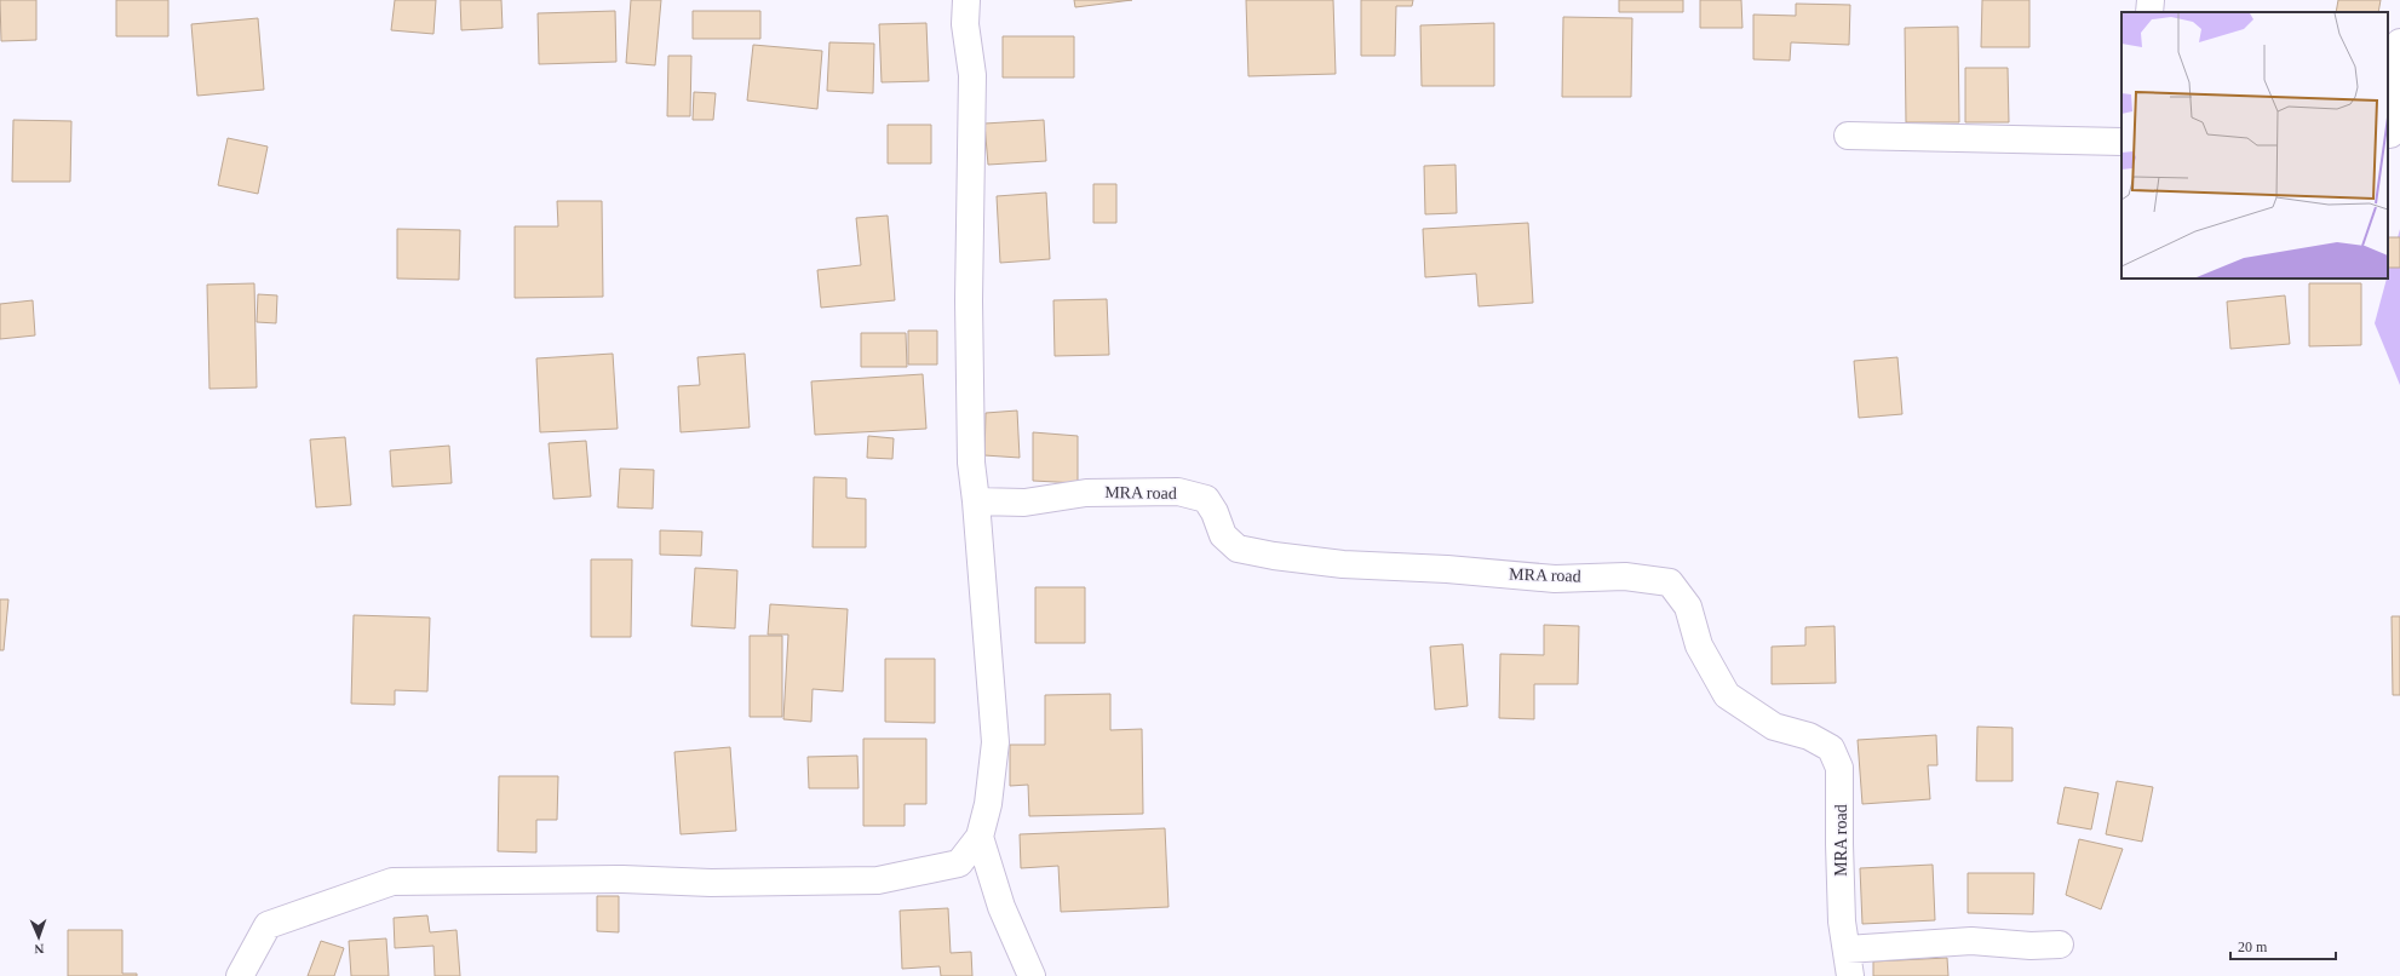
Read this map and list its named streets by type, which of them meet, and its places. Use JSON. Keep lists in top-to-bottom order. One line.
{"streets":{"street":["MRA road"]},"scale_bar":"20 m","north":"bottom"}
